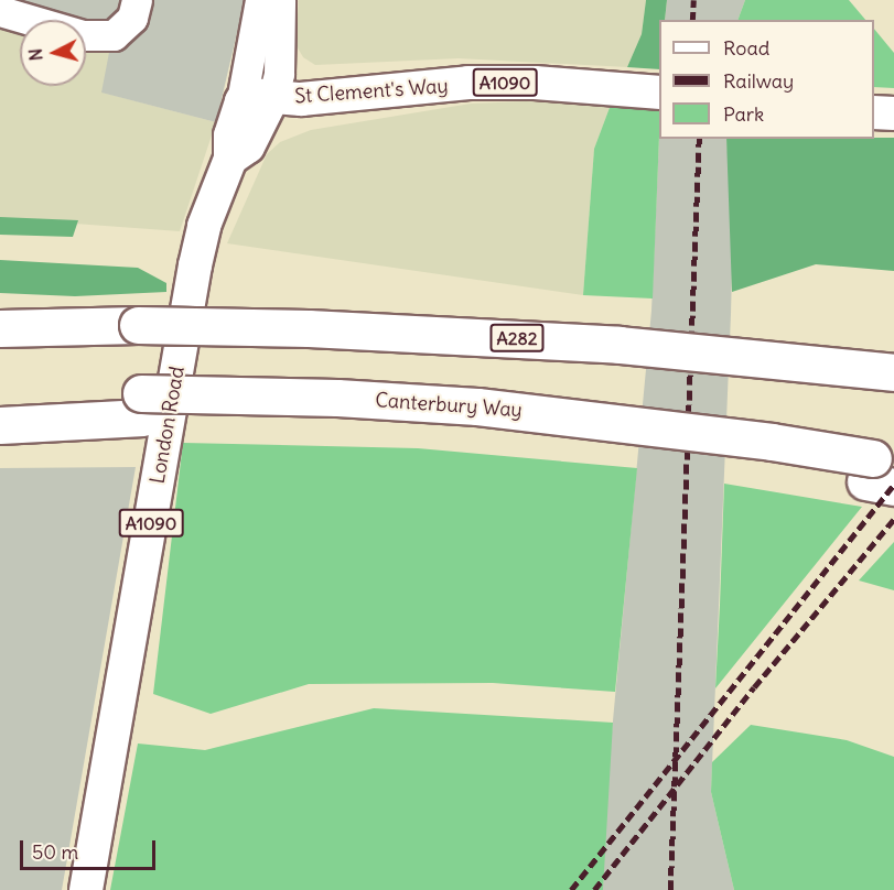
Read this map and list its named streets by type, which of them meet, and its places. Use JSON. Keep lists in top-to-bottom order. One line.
{"streets":{"highway":["A282","Canterbury Way"],"main road":["A1090","St Clement's Way","London Road"]},"crossings":[["St Clement's Way","London Road"]],"legend":["Road","Railway","Park"],"scale_bar":"50 m","north":"left"}
